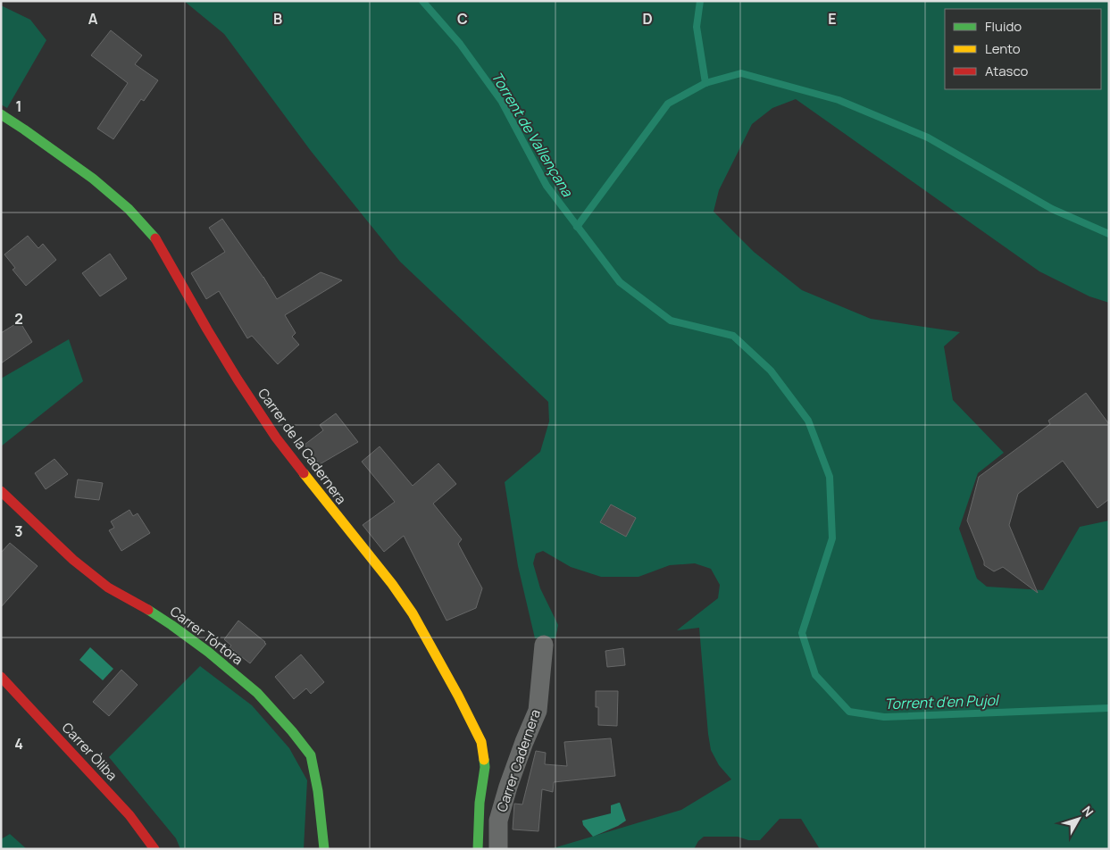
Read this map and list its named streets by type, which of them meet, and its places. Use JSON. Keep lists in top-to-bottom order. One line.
{"streets":{"street":["Carrer de la Cadernera","Carrer Tórtora","Carrer Òliba","Carrer Cadernera"]},"water":["Torrent de Vallençana","Torrent d'en Pujol"],"legend":["Fluido","Lento","Atasco"],"north":"top right","grid":{"columns":["A","B","C","D","E"],"rows":["1","2","3","4"]}}
